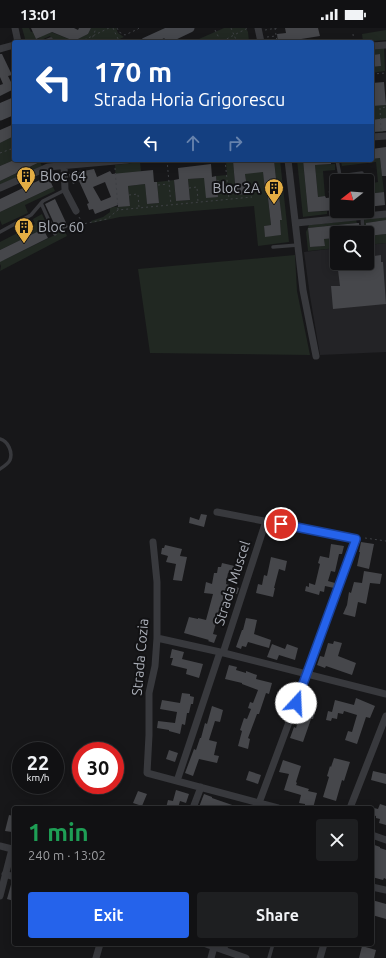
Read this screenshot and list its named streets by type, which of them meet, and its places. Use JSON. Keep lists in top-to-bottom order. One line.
{"streets":{"street":["Strada Muscel","Strada Cozia"]},"crossings":[["Strada Muscel","Strada Cozia"]],"places":{"building":["Bloc 64","Bloc 2A","Bloc 60"]},"north":"left","page":{"status":"13:01","turn":["170 m","Strada Horia Grigorescu"],"speed":"22 km/h","limit":"30","heading":["1 min","240 m · 13:02"],"buttons":["Exit","Share"]}}
